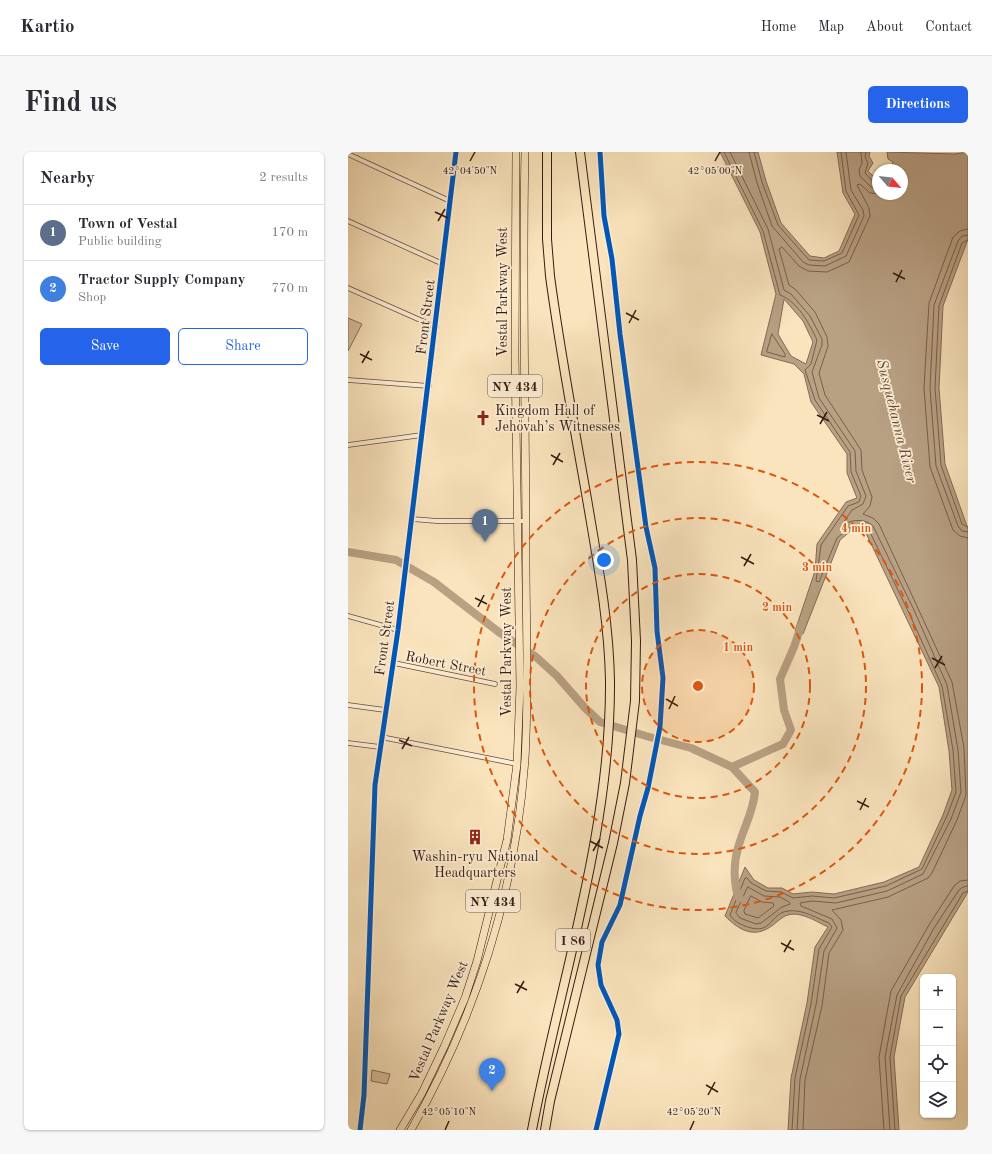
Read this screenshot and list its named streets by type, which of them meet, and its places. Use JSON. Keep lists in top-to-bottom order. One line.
{"streets":{"highway":["I 86"],"main road":["Vestal Parkway West","NY 434"],"street":["Front Street","Robert Street"]},"crossings":[["Front Street","Robert Street"]],"water":["Susquehanna River"],"places":{"church":["Kingdom Hall of Jehovah’s Witnesses"],"building":["Washin-ryu National Headquarters"]},"north":"bottom right","page":{"header":"Kartio","nav":["Home","Map","About","Contact"],"buttons":["Directions",["Save","Share"]],"title":"Find us","heading":["Nearby","2 results"],"list":[{"mark":"1","name":"Town of Vestal","note":"Public building","value":"170 m"},{"mark":"2","name":"Tractor Supply Company","note":"Shop","value":"770 m"}],"pins":["1","2"],"map_buttons":["+","−"]},"coordinates":["42°04'50\"N","42°05'00\"N","42°05'10\"N","42°05'20\"N"],"rings":["4 min","3 min","2 min","1 min"]}
